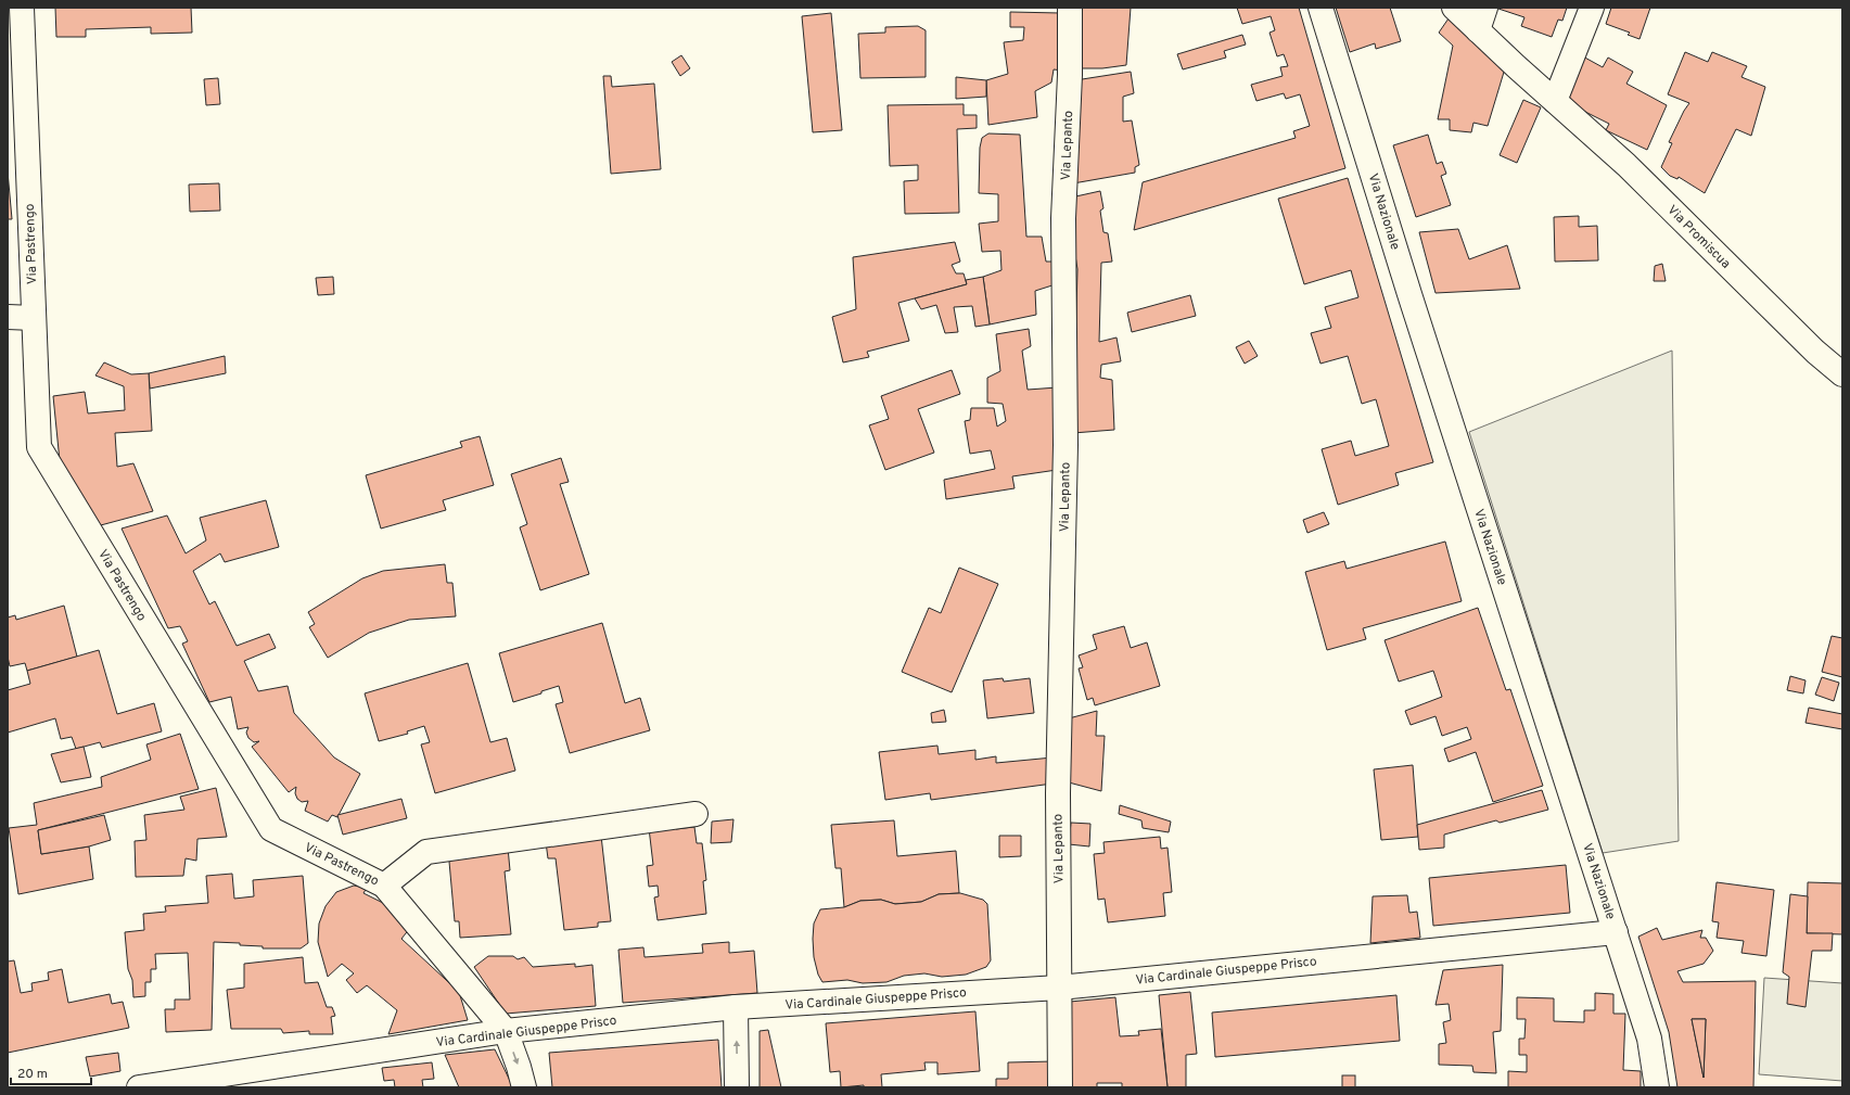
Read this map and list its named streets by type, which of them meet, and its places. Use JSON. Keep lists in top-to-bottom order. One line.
{"streets":{"street":["Via Lepanto","Via Nazionale","Via Promiscua","Via Pastrengo","Via Cardinale Giuspeppe Prisco"]},"crossings":[["Via Lepanto","Via Cardinale Giuspeppe Prisco"],["Via Nazionale","Via Cardinale Giuspeppe Prisco"],["Via Pastrengo","Via Cardinale Giuspeppe Prisco"]],"scale_bar":"20 m"}
